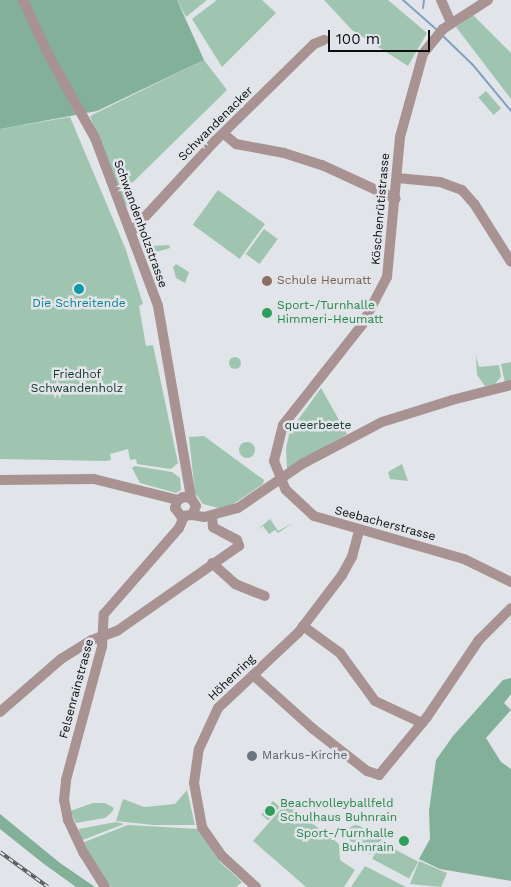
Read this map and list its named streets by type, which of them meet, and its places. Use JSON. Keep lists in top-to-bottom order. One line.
{"streets":{"street":["Schwandenacker","Köschenrütistrasse","Schwandenholzstrasse","Seebacherstrasse","Höhenring","Felsenrainstrasse"]},"crossings":[["Schwandenacker","Schwandenholzstrasse"],["Köschenrütistrasse","Seebacherstrasse"],["Schwandenholzstrasse","Felsenrainstrasse"],["Seebacherstrasse","Höhenring"]],"parks":["Friedhof Schwandenholz","queerbeete"],"places":["Schule Heumatt","Die Schreitende","Sport-/Turnhalle Himmeri-Heumatt","Markus-Kirche","Beachvolleyballfeld Schulhaus Buhnrain","Sport-/Turnhalle Buhnrain"],"scale_bar":"100 m"}
